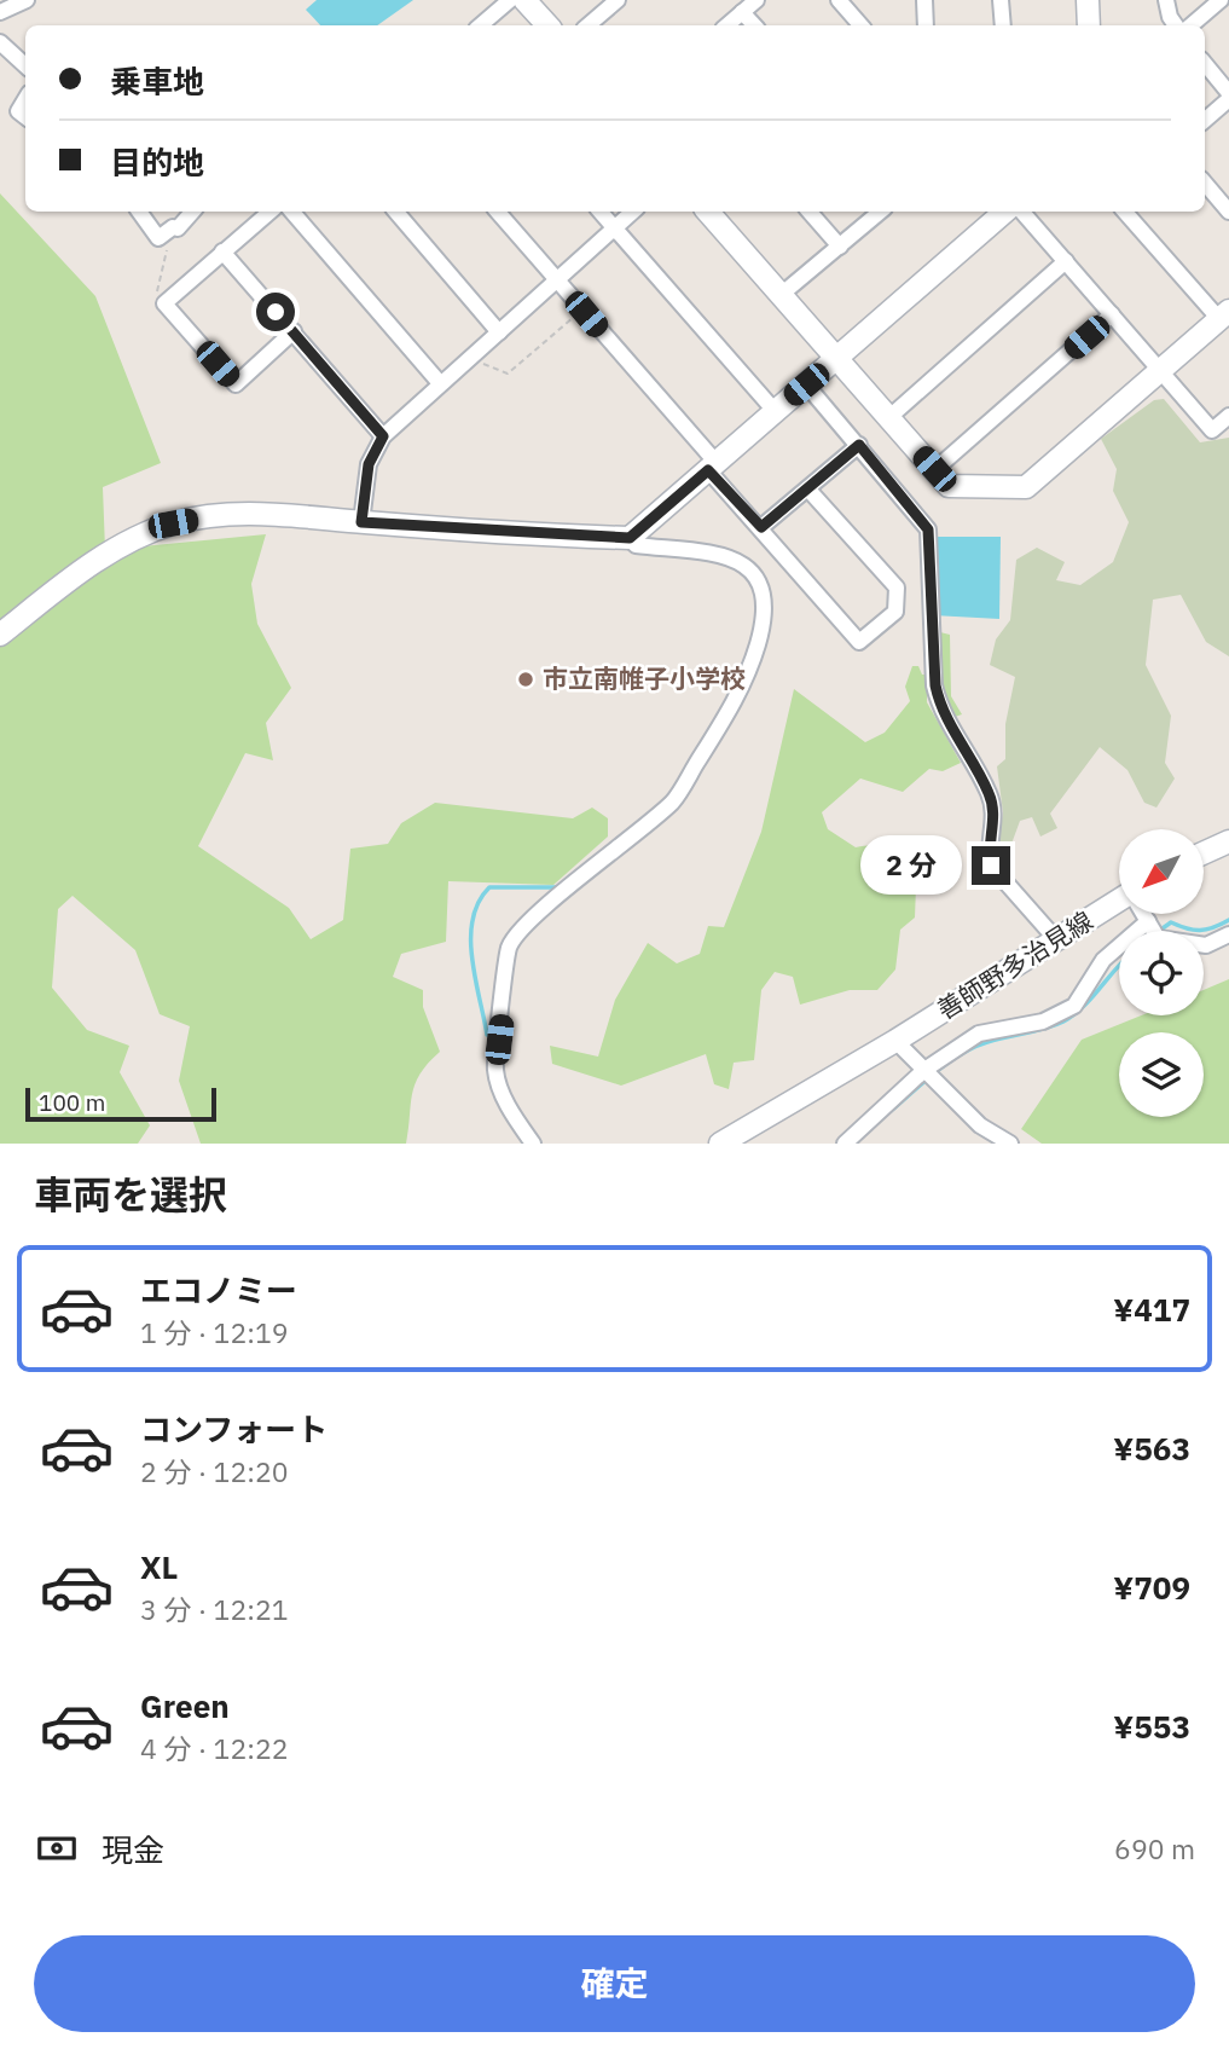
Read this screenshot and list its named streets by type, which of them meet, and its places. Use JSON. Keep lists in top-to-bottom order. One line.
{"streets":{"street":["善師野多治見線"]},"places":["市立南帷子小学校"],"scale_bar":"100 m","north":"bottom left","page":{"banner":["乗車地","目的地"],"bubble":"2 分","scale":"100 m","heading":"車両を選択","list":[{"name":"エコノミー","note":"1 分 · 12:19","value":"¥417"},{"name":"コンフォート","note":"2 分 · 12:20","value":"¥563"},{"name":"XL","note":"3 分 · 12:21","value":"¥709"},{"name":"Green","note":"4 分 · 12:22","value":"¥553"}],"pay":["現金","690 m"],"buttons":"確定"}}
